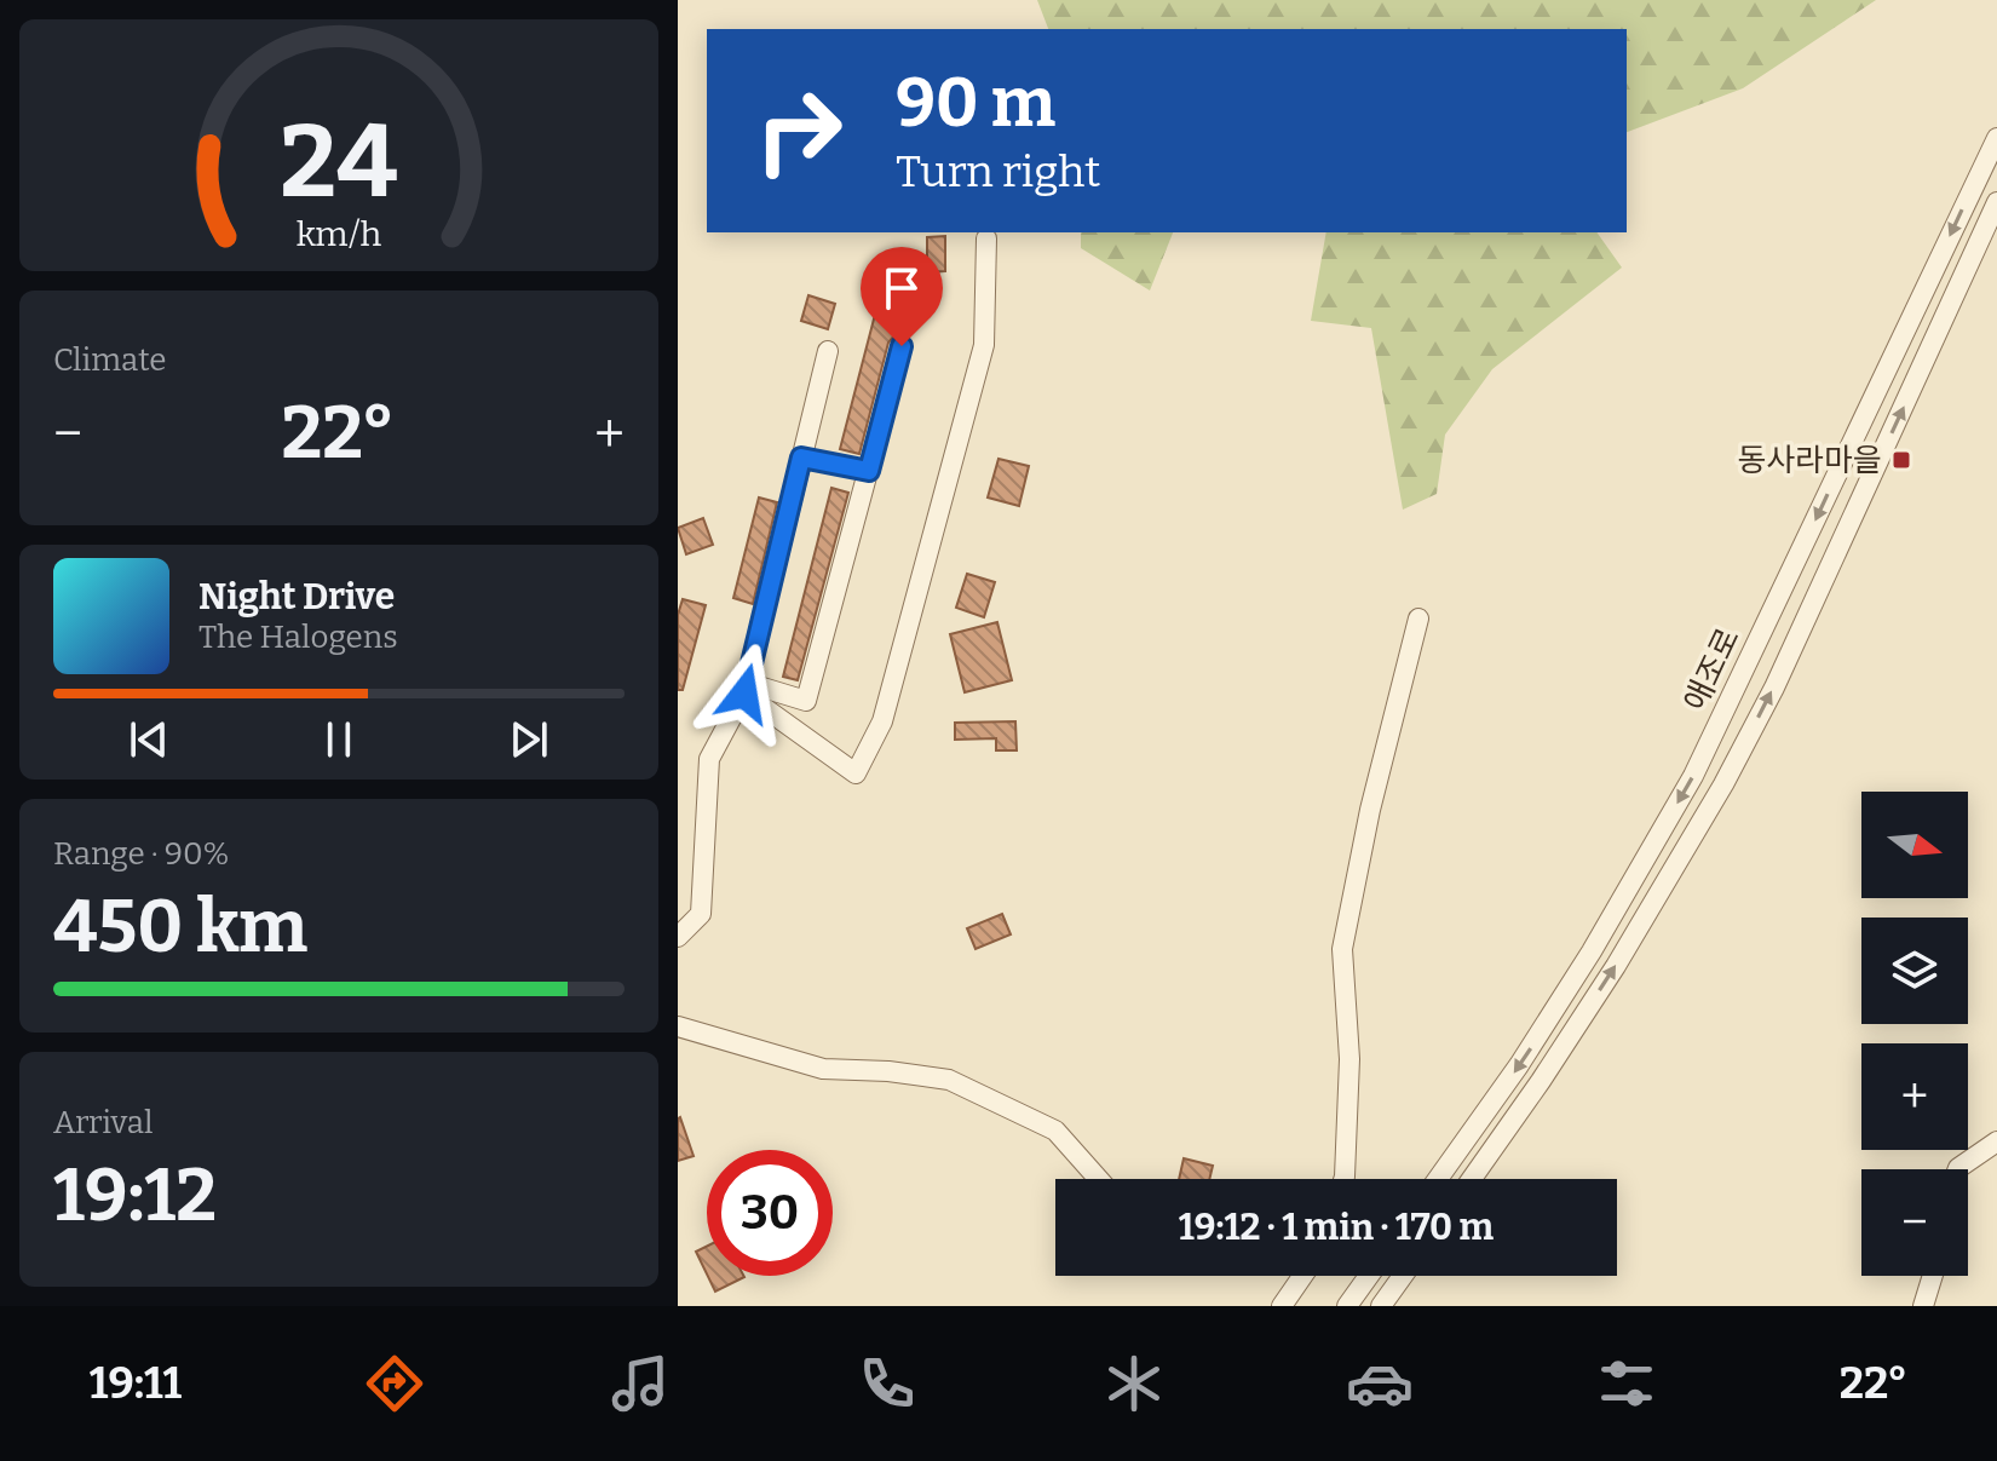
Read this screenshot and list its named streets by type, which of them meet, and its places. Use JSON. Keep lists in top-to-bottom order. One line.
{"streets":{"street":["애조로"]},"places":{"transit":["동사라마을"]},"north":"right","page":{"turn":["90 m","Turn right"],"tile":["Climate",["Range · 90%","450 km"],["Arrival","19:12"]],"heat":["−","22°","+"],"song":["Night Drive","The Halogens"],"map_buttons":["+","−"],"limit":"30","trip":"19:12 · 1 min · 170 m","tabs":["19:11","22°"],"gauge":["24","km/h"]}}
